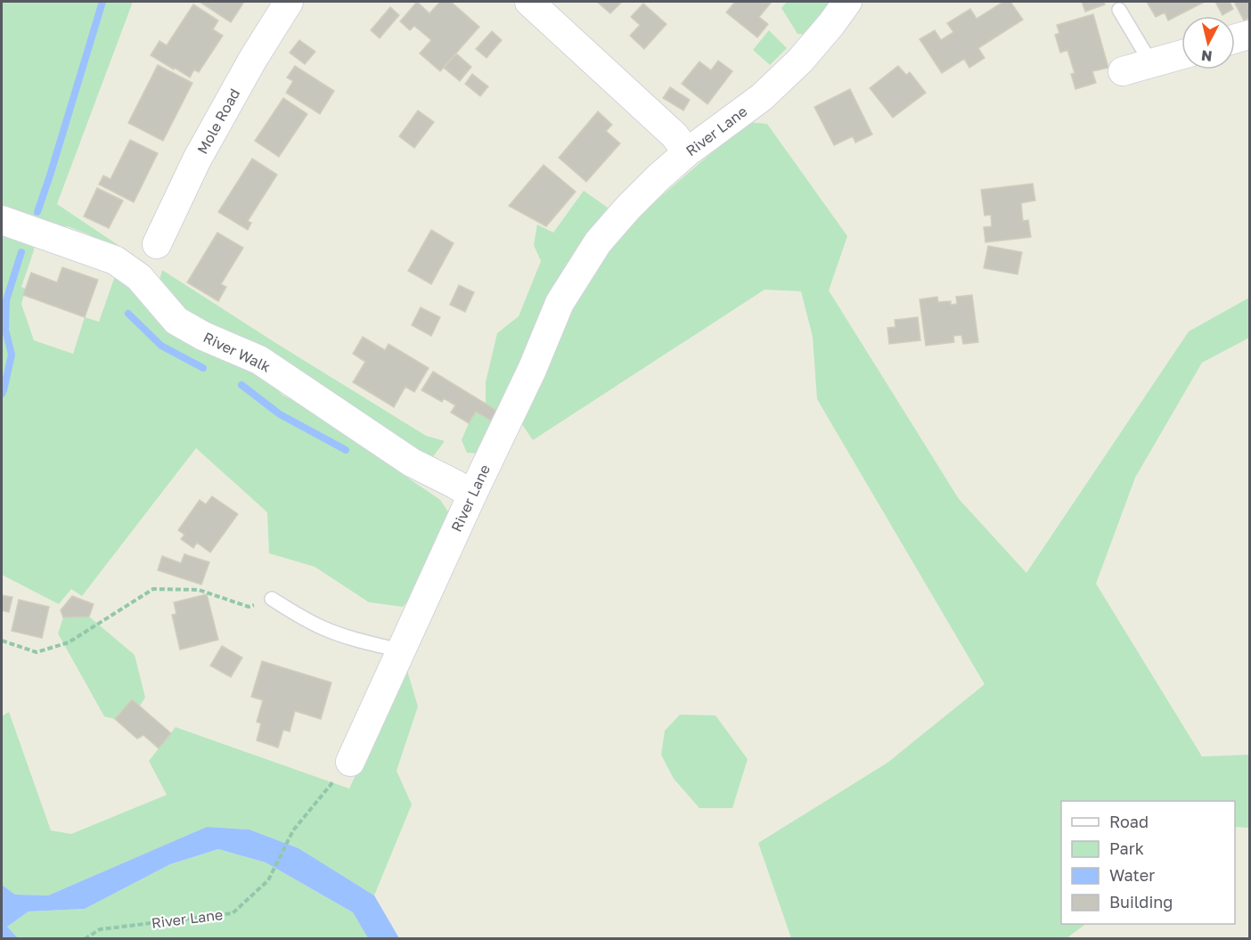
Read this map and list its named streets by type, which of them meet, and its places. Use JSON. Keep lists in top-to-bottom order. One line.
{"streets":{"street":["Mole Road","River Lane","River Walk"]},"crossings":[["River Lane","River Walk"]],"legend":["Road","Park","Water","Building"],"north":"bottom"}
